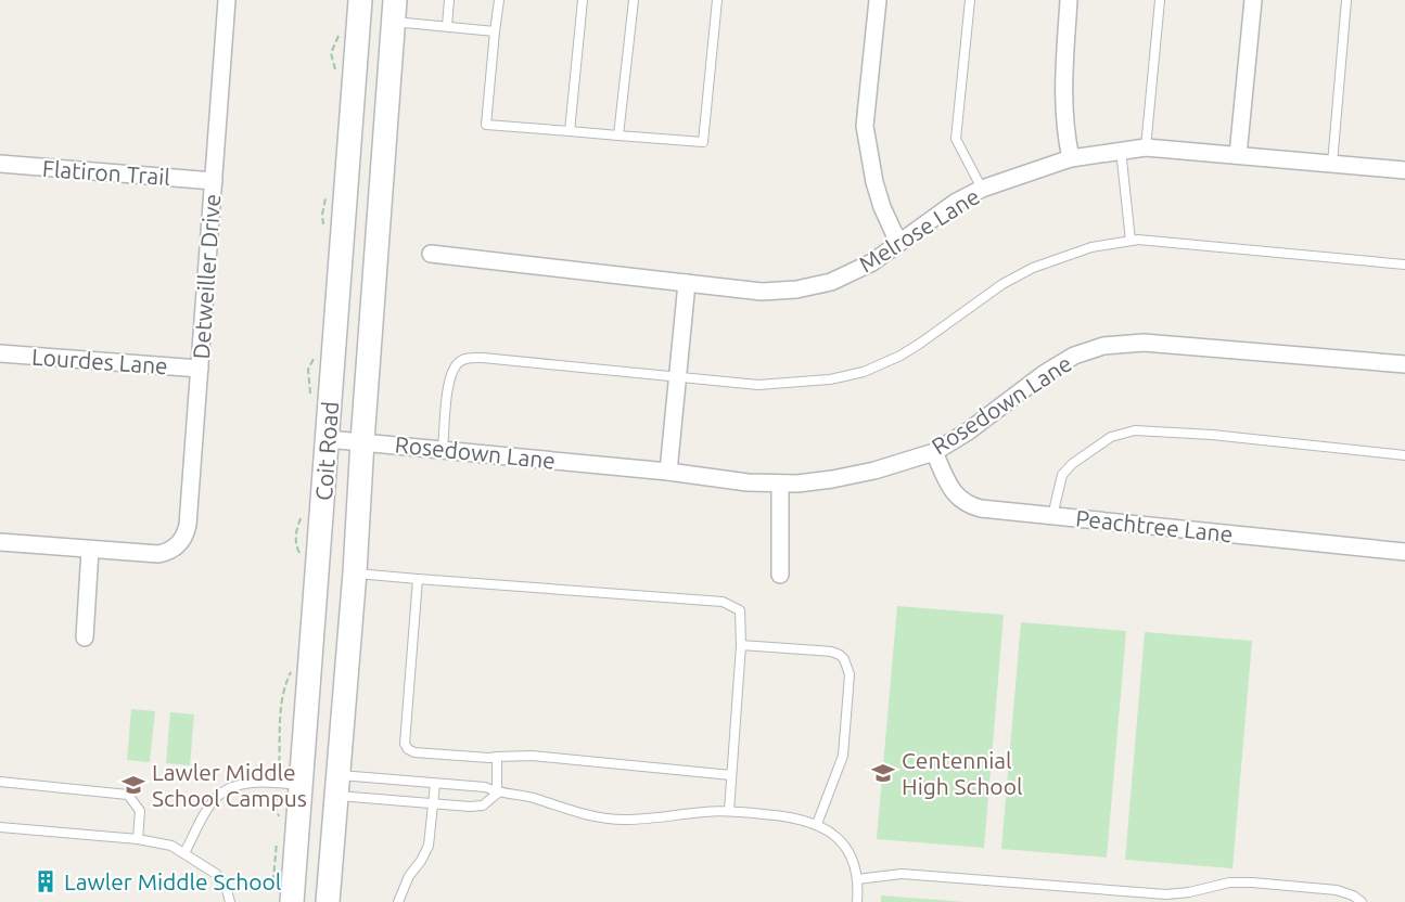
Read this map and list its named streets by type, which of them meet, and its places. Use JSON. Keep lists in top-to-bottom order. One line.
{"streets":{"main road":["Coit Road"],"street":["Flatiron Trail","Melrose Lane","Detweiller Drive","Lourdes Lane","Rosedown Lane","Peachtree Lane"]},"crossings":[["Flatiron Trail","Detweiller Drive"],["Detweiller Drive","Lourdes Lane"],["Rosedown Lane","Coit Road"],["Rosedown Lane","Peachtree Lane"]],"places":{"school or university":["Centennial High School","Lawler Middle School Campus"],"building":["Lawler Middle School"]}}
